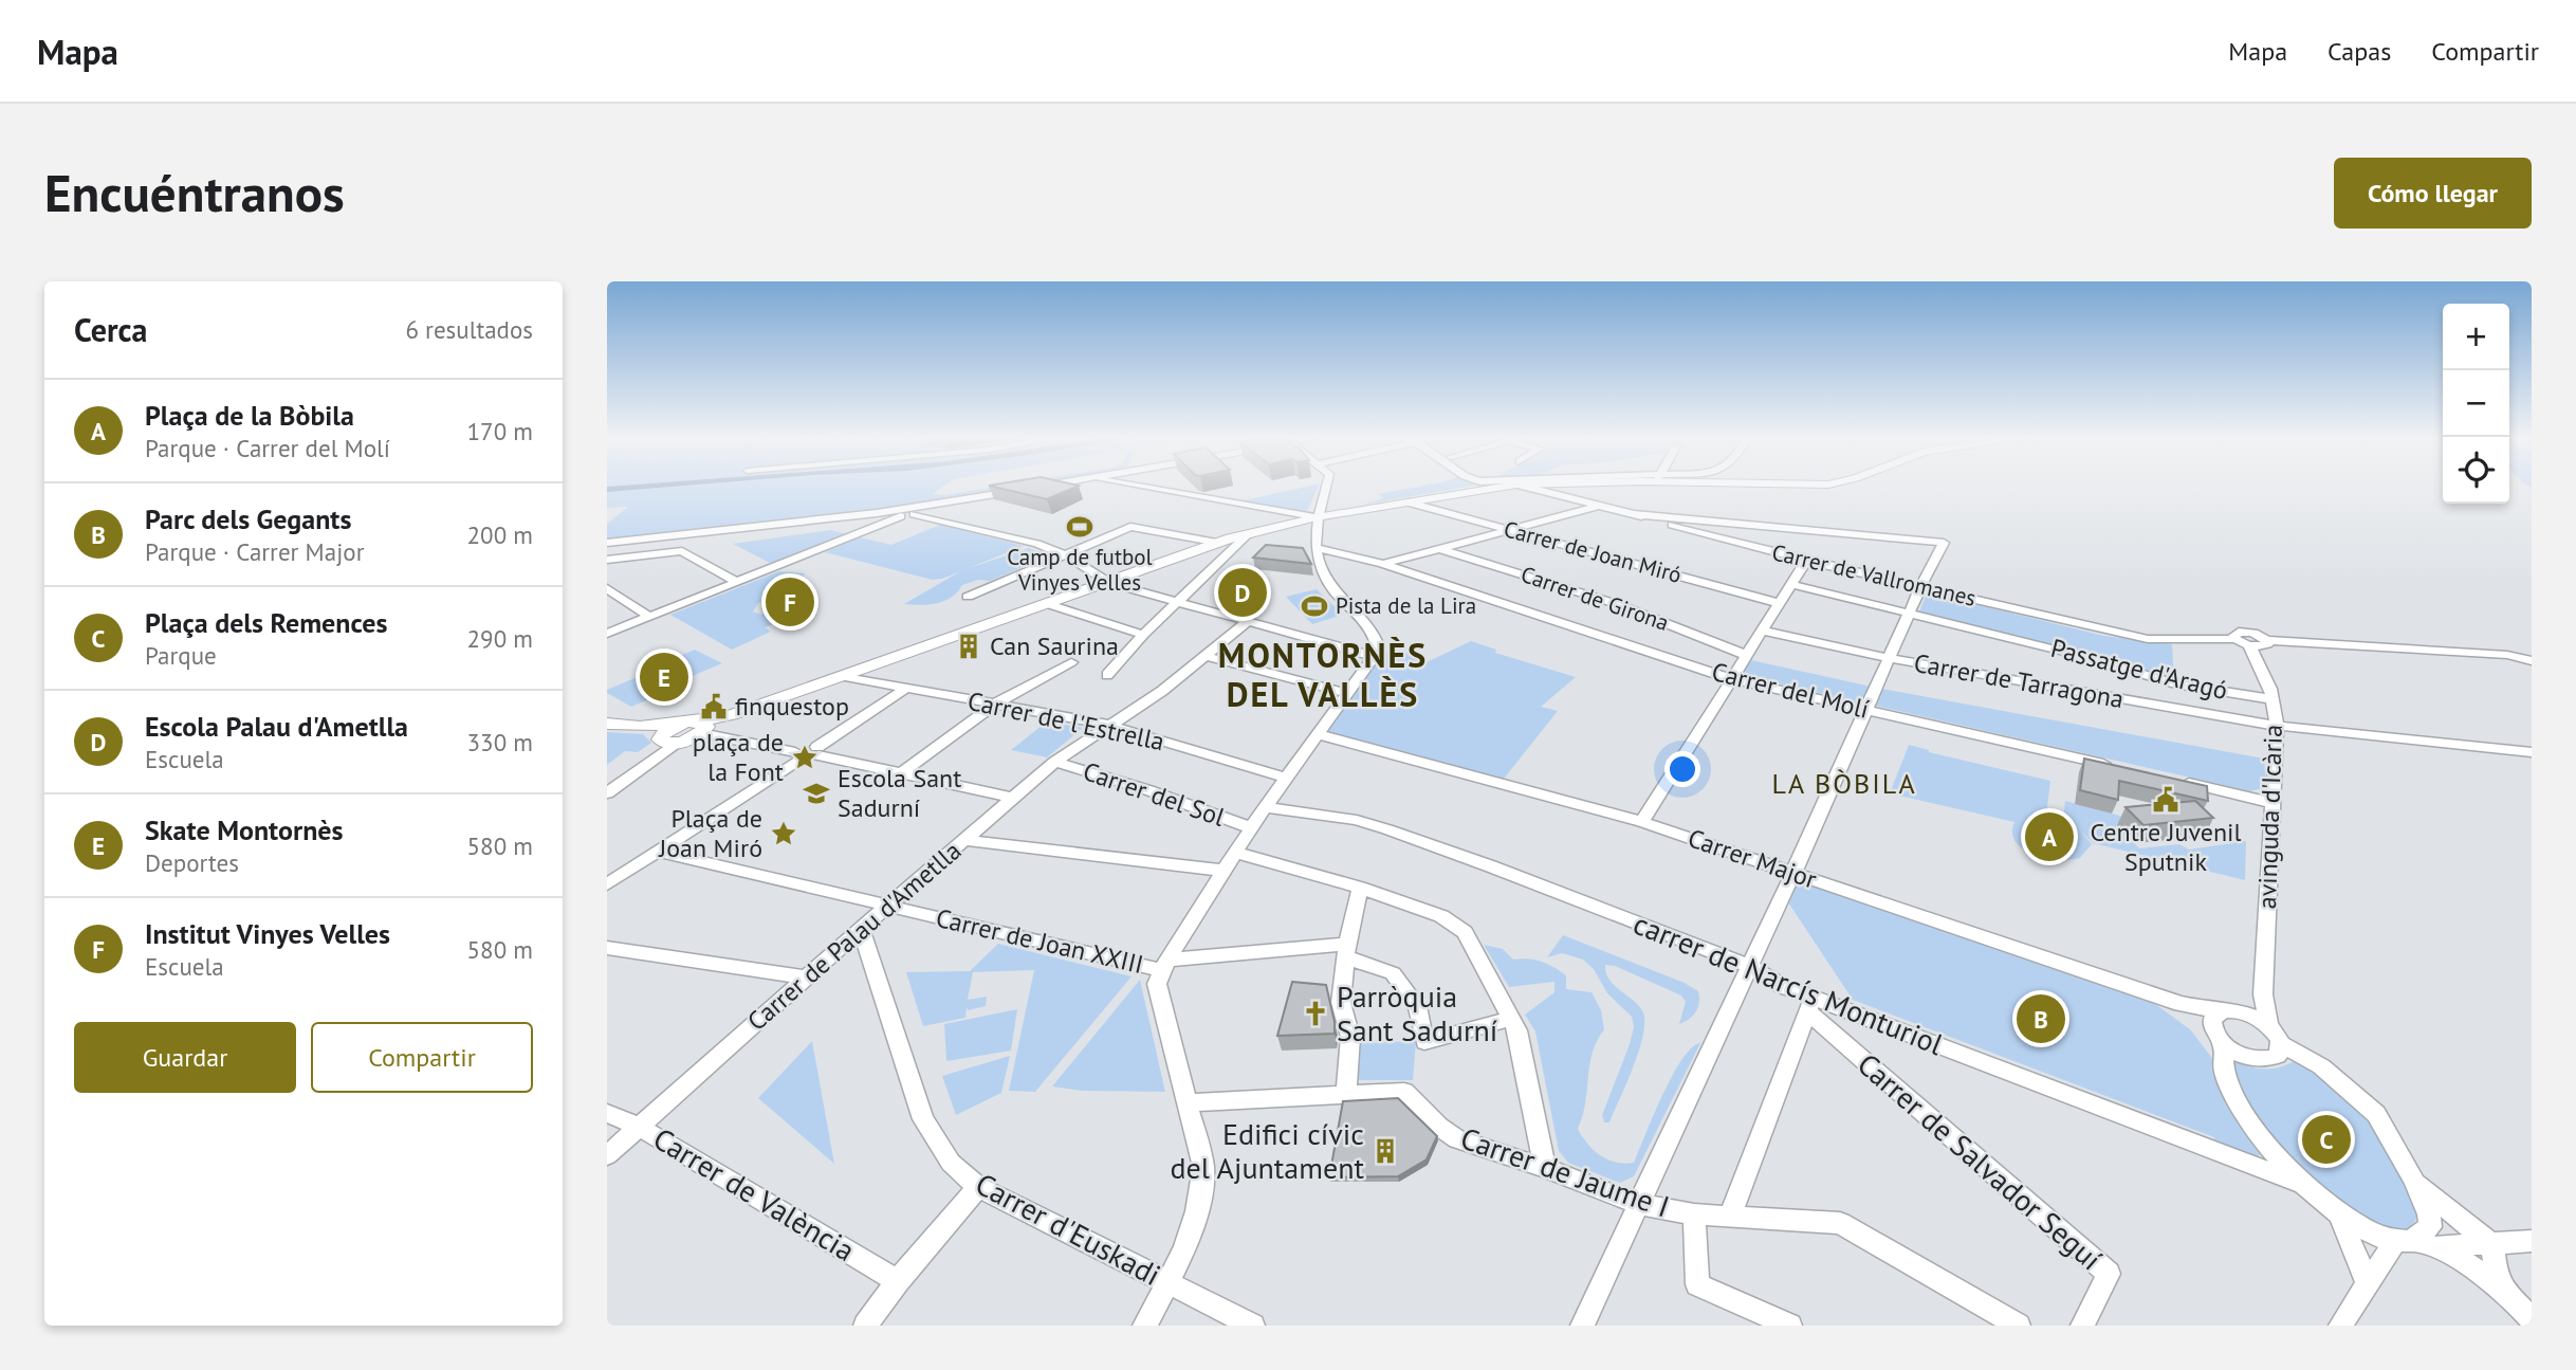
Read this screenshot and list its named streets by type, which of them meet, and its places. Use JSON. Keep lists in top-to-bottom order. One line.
{"streets":{"street":["Carrer de Joan Miró","Carrer de Vallromanes","Carrer de Girona","Passatge d'Aragó","Carrer de Tarragona","Carrer del Molí","Carrer de l'Estrella","Carrer del Sol","avinguda d'Icària","Carrer Major","Carrer de Palau d'Ametlla","Carrer de Joan XXIII","carrer de Narcís Monturiol","Carrer de Salvador Seguí","Carrer de Jaume I","Carrer de València","Carrer d'Euskadi"]},"crossings":[["Passatge d'Aragó","avinguda d'Icària"],["Carrer de Tarragona","avinguda d'Icària"],["Carrer de l'Estrella","Carrer de Palau d'Ametlla"],["Carrer del Sol","Carrer de Palau d'Ametlla"],["avinguda d'Icària","Carrer Major"],["Carrer de Palau d'Ametlla","Carrer de Joan XXIII"],["Carrer de Palau d'Ametlla","Carrer de València"],["Carrer de Palau d'Ametlla","Carrer d'Euskadi"],["carrer de Narcís Monturiol","Carrer de Salvador Seguí"]],"districts":["MONTORNÈS DEL VALLÈS","LA BÒBILA"],"places":{"sports":["Camp de futbol Vinyes Velles","Pista de la Lira"],"building":["Can Saurina","Edifici cívic del Ajuntament"],"public building":["finquestop","Centre Juvenil Sputnik"],"place":["plaça de la Font","Plaça de Joan Miró"],"school or university":["Escola Sant Sadurní"],"church":["Parròquia Sant Sadurní"]},"page":{"header":"Mapa","nav":["Mapa","Capas","Compartir"],"buttons":["Cómo llegar",["Guardar","Compartir"]],"title":"Encuéntranos","heading":["Cerca","6 resultados"],"map_buttons":["+","−"],"list":[{"mark":"A","name":"Plaça de la Bòbila","note":"Parque · Carrer del Molí","value":"170 m"},{"mark":"B","name":"Parc dels Gegants","note":"Parque · Carrer Major","value":"200 m"},{"mark":"C","name":"Plaça dels Remences","note":"Parque","value":"290 m"},{"mark":"D","name":"Escola Palau d'Ametlla","note":"Escuela","value":"330 m"},{"mark":"E","name":"Skate Montornès","note":"Deportes","value":"580 m"},{"mark":"F","name":"Institut Vinyes Velles","note":"Escuela","value":"580 m"}],"pins":["D","F","E","A","B","C"]}}
